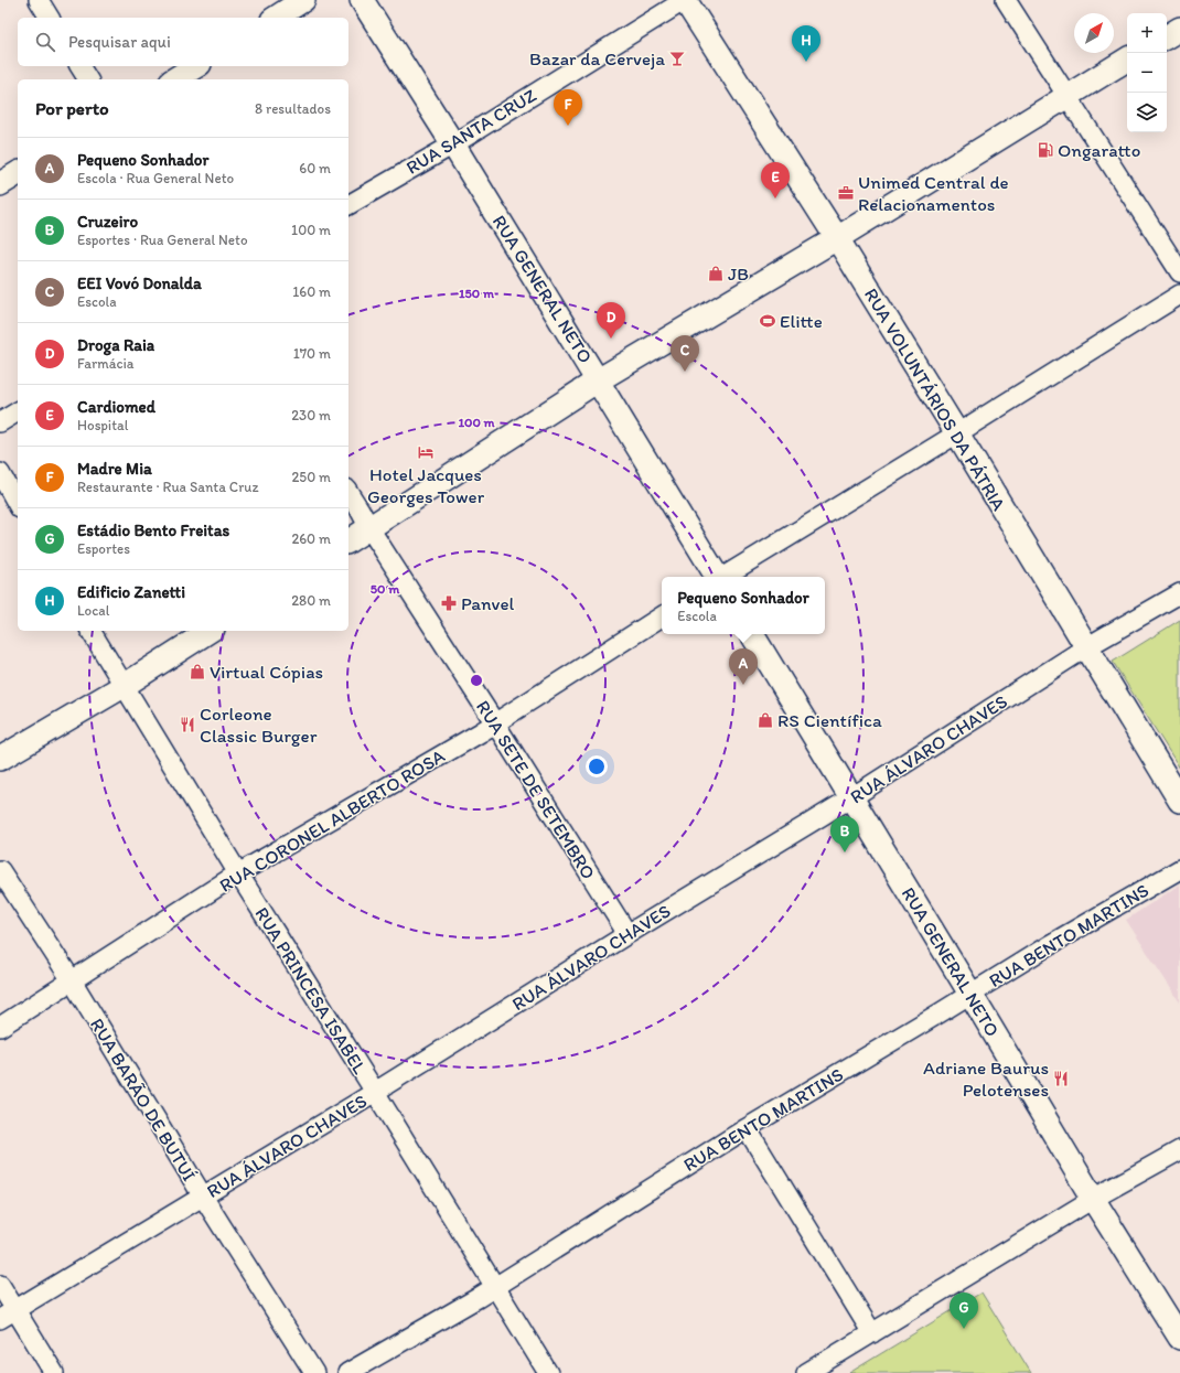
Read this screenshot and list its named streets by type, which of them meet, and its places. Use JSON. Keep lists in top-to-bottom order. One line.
{"streets":{"street":["RUA SANTA CRUZ","RUA GENERAL NETO","RUA VOLUNTÁRIOS DA PÁTRIA","RUA ÁLVARO CHAVES","RUA SETE DE SETEMBRO","RUA CORONEL ALBERTO ROSA","RUA BENTO MARTINS","RUA PRINCESA ISABEL","RUA BARÃO DE BUTUÍ"]},"crossings":[["RUA SANTA CRUZ","RUA GENERAL NETO"],["RUA SANTA CRUZ","RUA VOLUNTÁRIOS DA PÁTRIA"],["RUA GENERAL NETO","RUA ÁLVARO CHAVES"],["RUA GENERAL NETO","RUA BENTO MARTINS"],["RUA VOLUNTÁRIOS DA PÁTRIA","RUA ÁLVARO CHAVES"],["RUA ÁLVARO CHAVES","RUA SETE DE SETEMBRO"],["RUA ÁLVARO CHAVES","RUA PRINCESA ISABEL"],["RUA ÁLVARO CHAVES","RUA BARÃO DE BUTUÍ"],["RUA SETE DE SETEMBRO","RUA CORONEL ALBERTO ROSA"],["RUA CORONEL ALBERTO ROSA","RUA PRINCESA ISABEL"],["RUA CORONEL ALBERTO ROSA","RUA BARÃO DE BUTUÍ"],["RUA BENTO MARTINS","RUA PRINCESA ISABEL"]],"places":{"bar":["Bazar da Cerveja"],"fuel station":["Ongaratto"],"office":["Unimed Central de Relacionamentos"],"shop":["JB","Virtual Cópias","RS Científica"],"sports":["Elitte"],"hotel":["Hotel Jacques Georges Tower"],"pharmacy":["Panvel"],"restaurant":["Corleone Classic Burger","Adriane Baurus Pelotenses"]},"north":"top right","page":{"map_buttons":["+","−"],"search":"Pesquisar aqui","pins":["H","F","E","D","C","A","B","G"],"heading":["Por perto","8 resultados"],"list":[{"mark":"A","name":"Pequeno Sonhador","note":"Escola · Rua General Neto","value":"60 m"},{"mark":"B","name":"Cruzeiro","note":"Esportes · Rua General Neto","value":"100 m"},{"mark":"C","name":"EEI Vovó Donalda","note":"Escola","value":"160 m"},{"mark":"D","name":"Droga Raia","note":"Farmácia","value":"170 m"},{"mark":"E","name":"Cardiomed","note":"Hospital","value":"230 m"},{"mark":"F","name":"Madre Mia","note":"Restaurante · Rua Santa Cruz","value":"250 m"},{"mark":"G","name":"Estádio Bento Freitas","note":"Esportes","value":"260 m"},{"mark":"H","name":"Edificio Zanetti","note":"Local","value":"280 m"}],"popup":["Pequeno Sonhador","Escola"]},"rings":["150 m","100 m","50 m"]}
